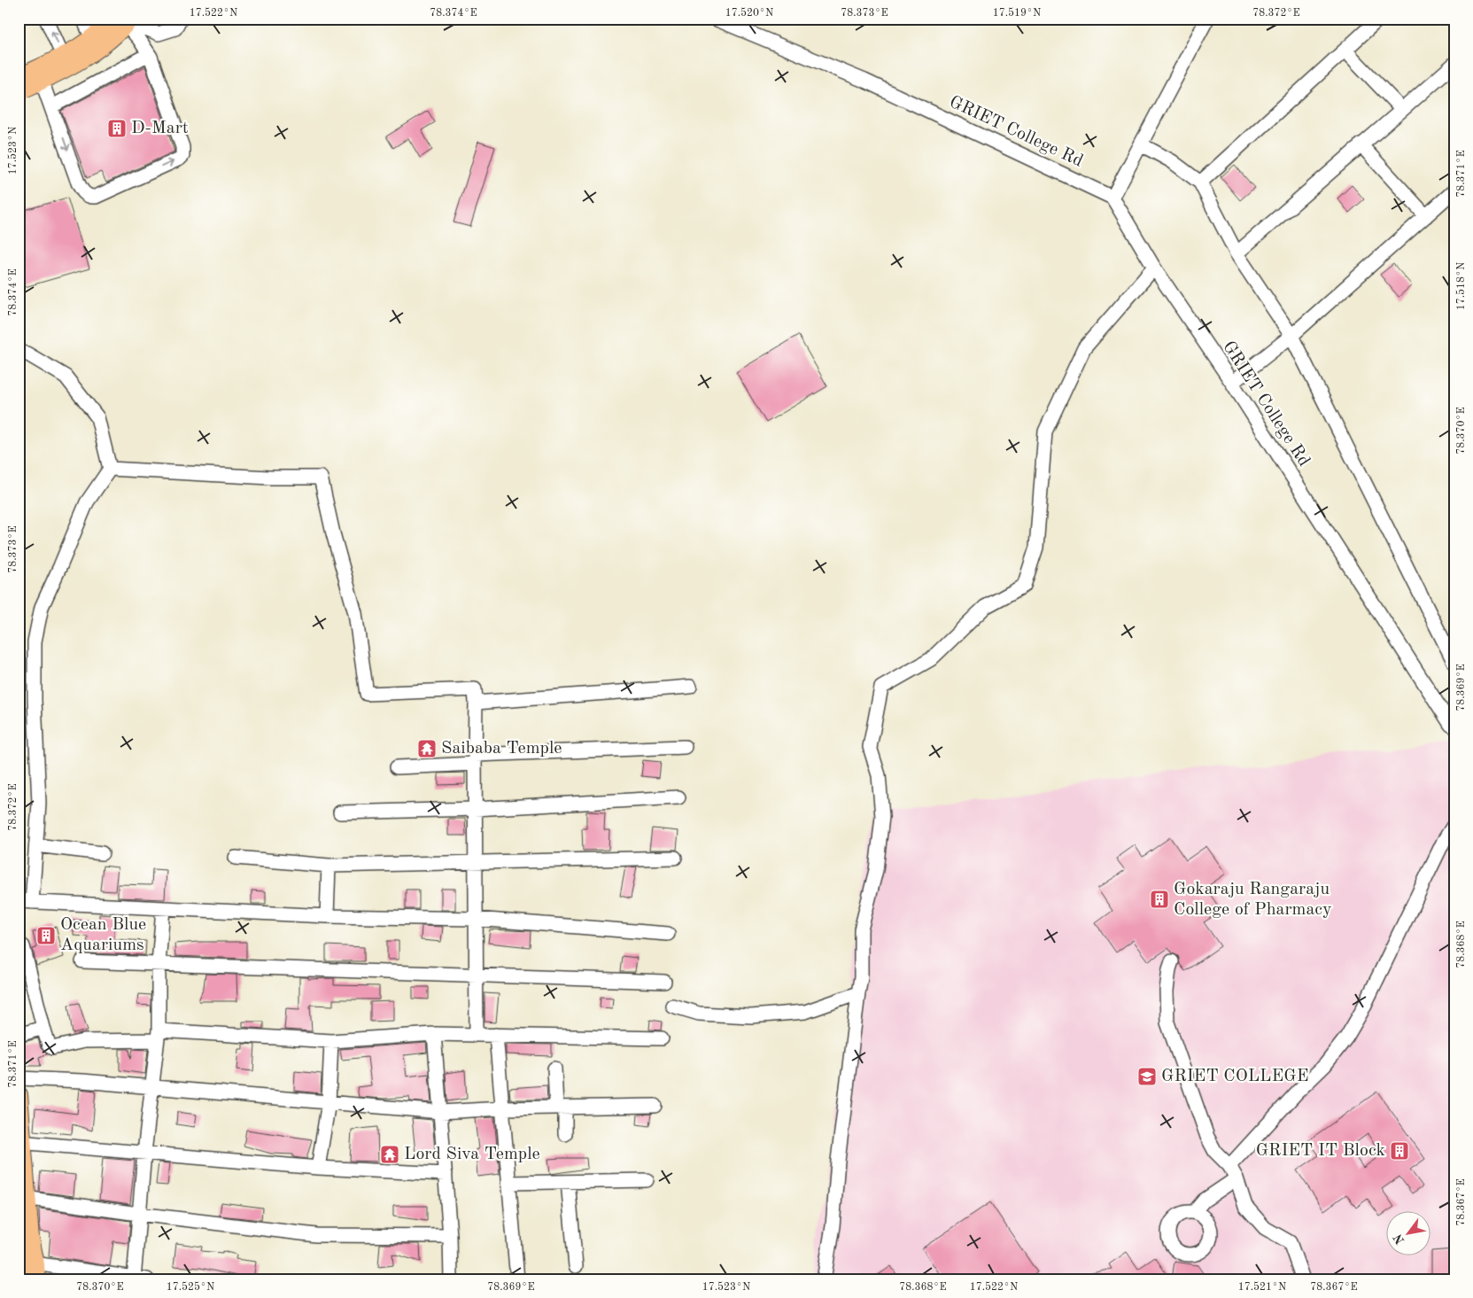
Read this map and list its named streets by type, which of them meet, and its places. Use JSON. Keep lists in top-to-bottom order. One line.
{"streets":{"street":["GRIET College Rd"]},"places":{"building":["D-Mart","Gokaraju Rangaraju College of Pharmacy","Ocean Blue Aquariums","GRIET IT Block"],"temple":["Saibaba Temple","Lord Siva Temple"],"school or university":["GRIET COLLEGE"]},"north":"bottom left","coordinates":["17.522°N","78.374°E","17.520°N","78.373°E","17.519°N","78.372°E","17.523°N","78.371°E","17.518°N","78.370°E","78.369°E","78.368°E","78.367°E","17.525°N","17.521°N"]}
